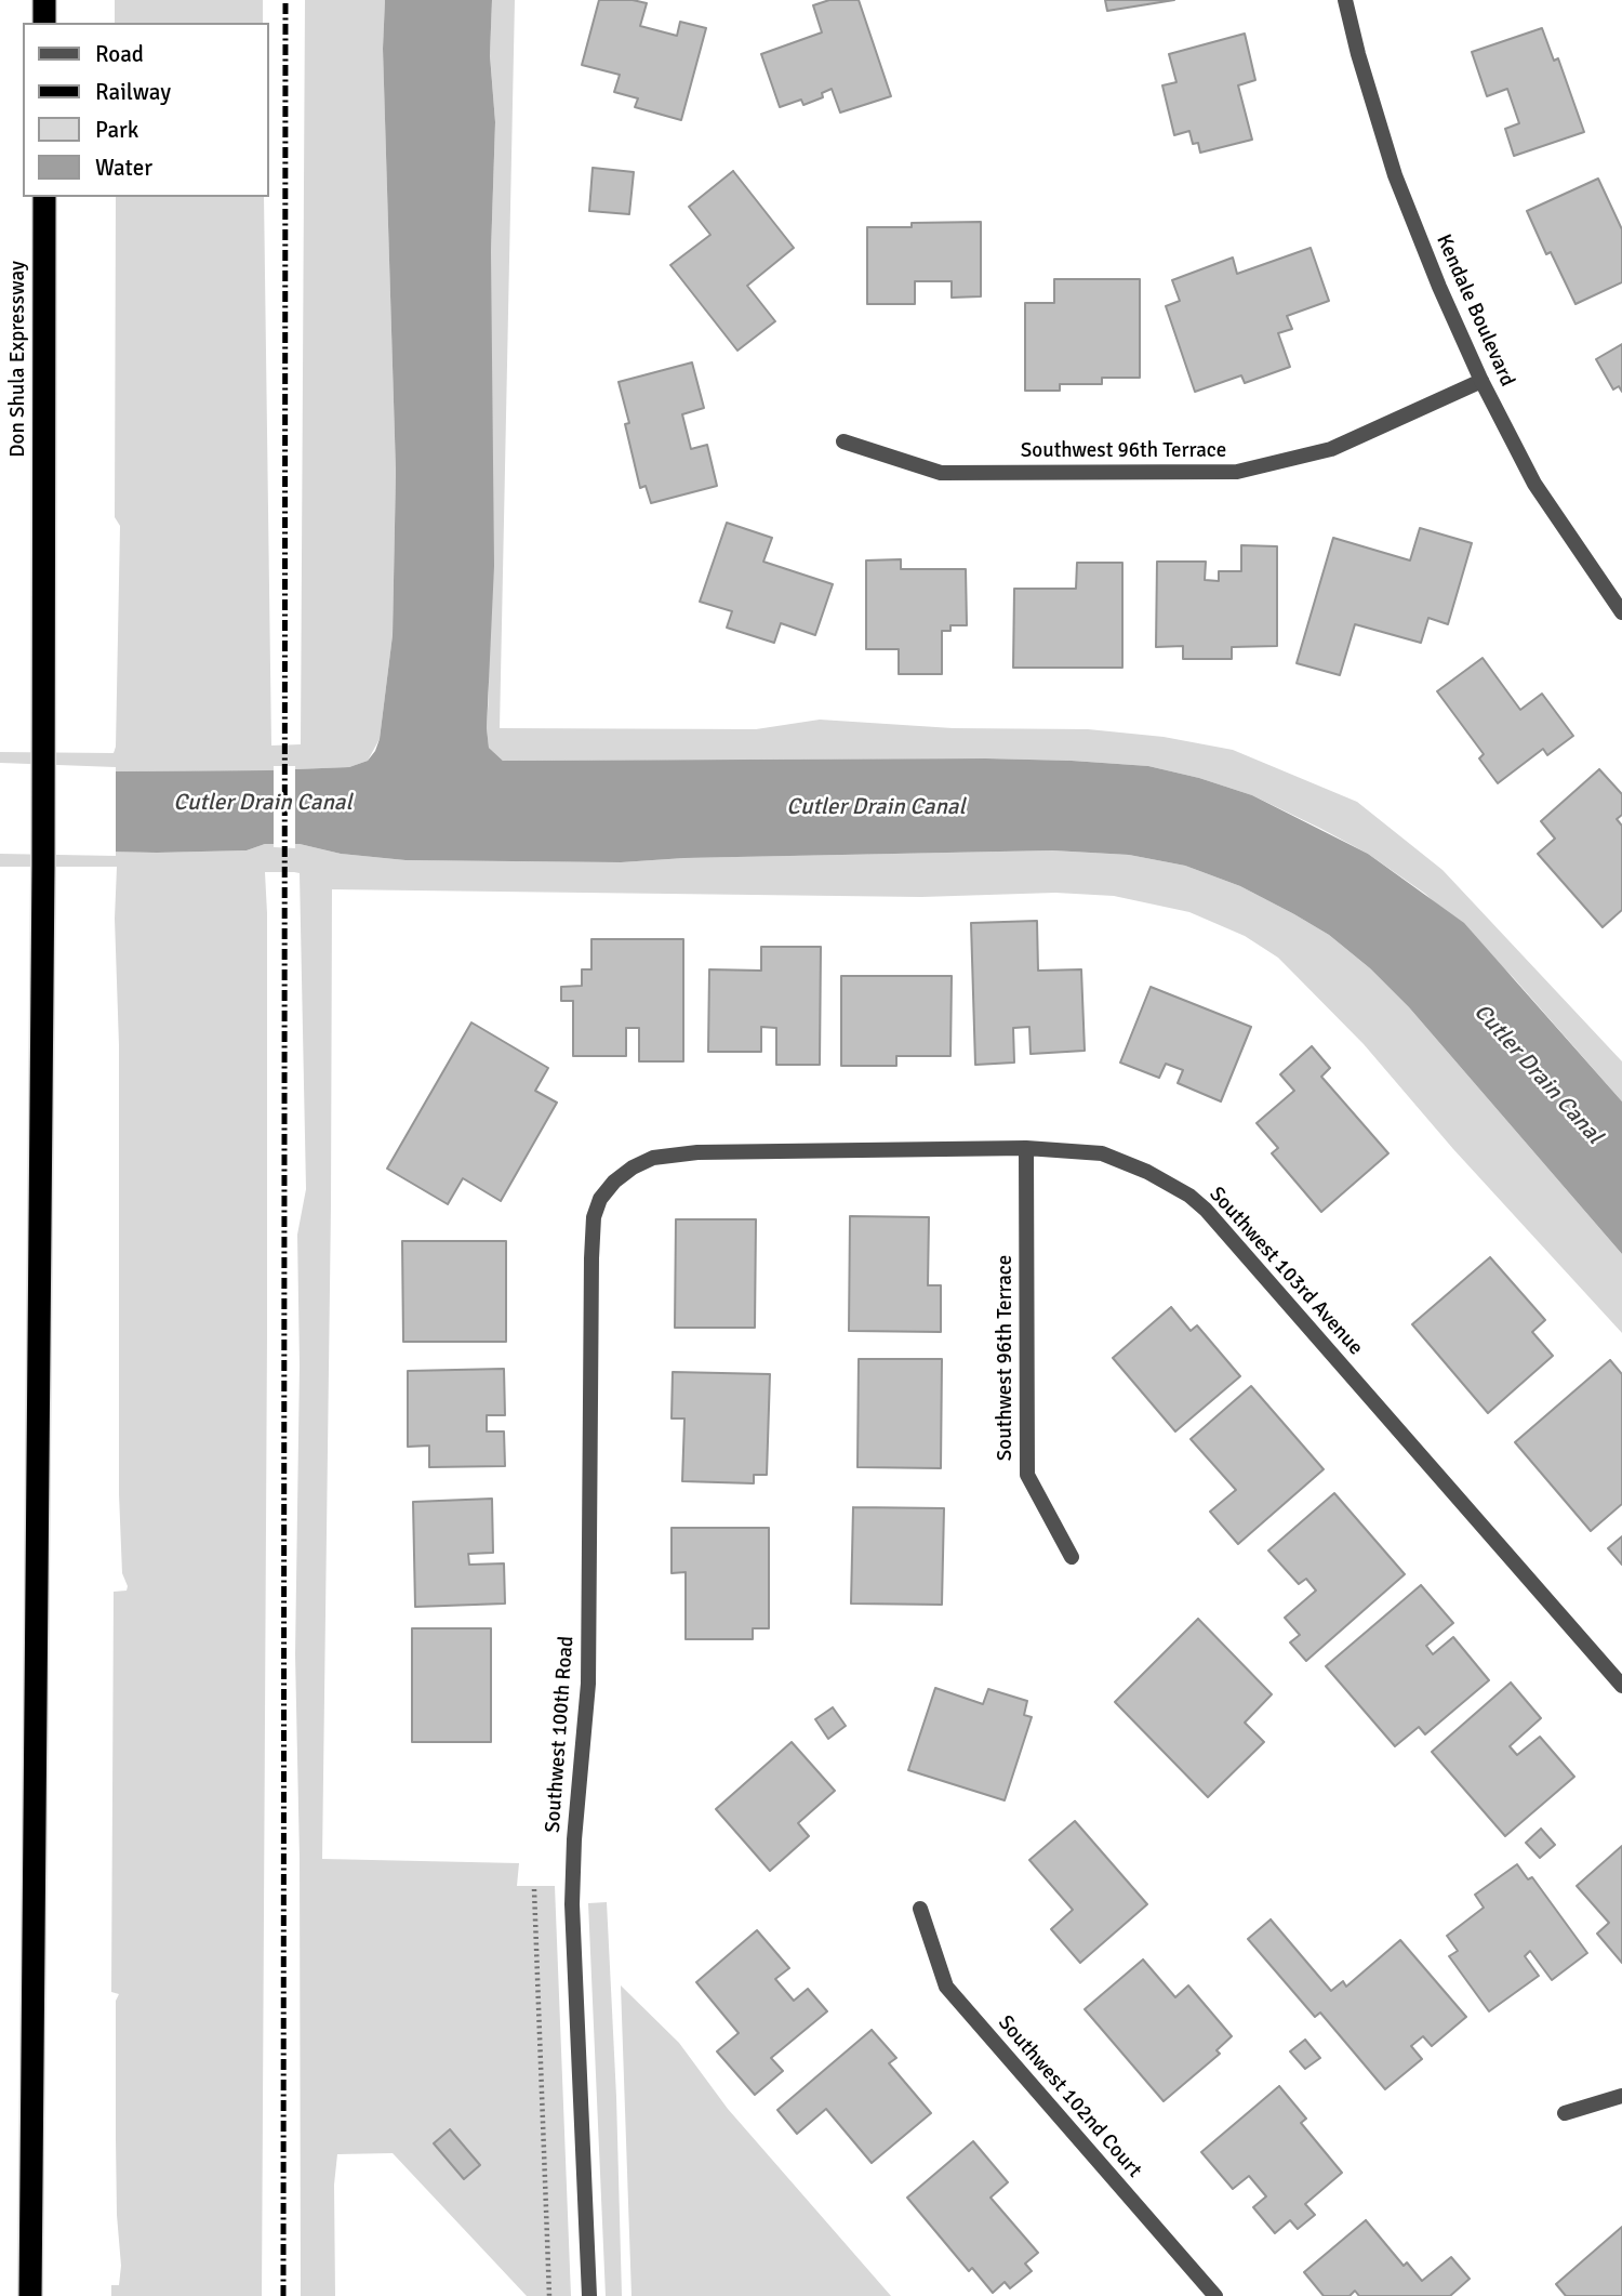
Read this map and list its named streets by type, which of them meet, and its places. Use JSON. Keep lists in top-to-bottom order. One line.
{"streets":{"highway":["Don Shula Expressway"],"street":["Kendale Boulevard","Southwest 96th Terrace","Southwest 103rd Avenue","Southwest 100th Road","Southwest 102nd Court"]},"crossings":[["Kendale Boulevard","Southwest 96th Terrace"],["Southwest 96th Terrace","Southwest 103rd Avenue"],["Southwest 103rd Avenue","Southwest 100th Road"]],"water":["Cutler Drain Canal"],"legend":["Road","Railway","Park","Water"]}
